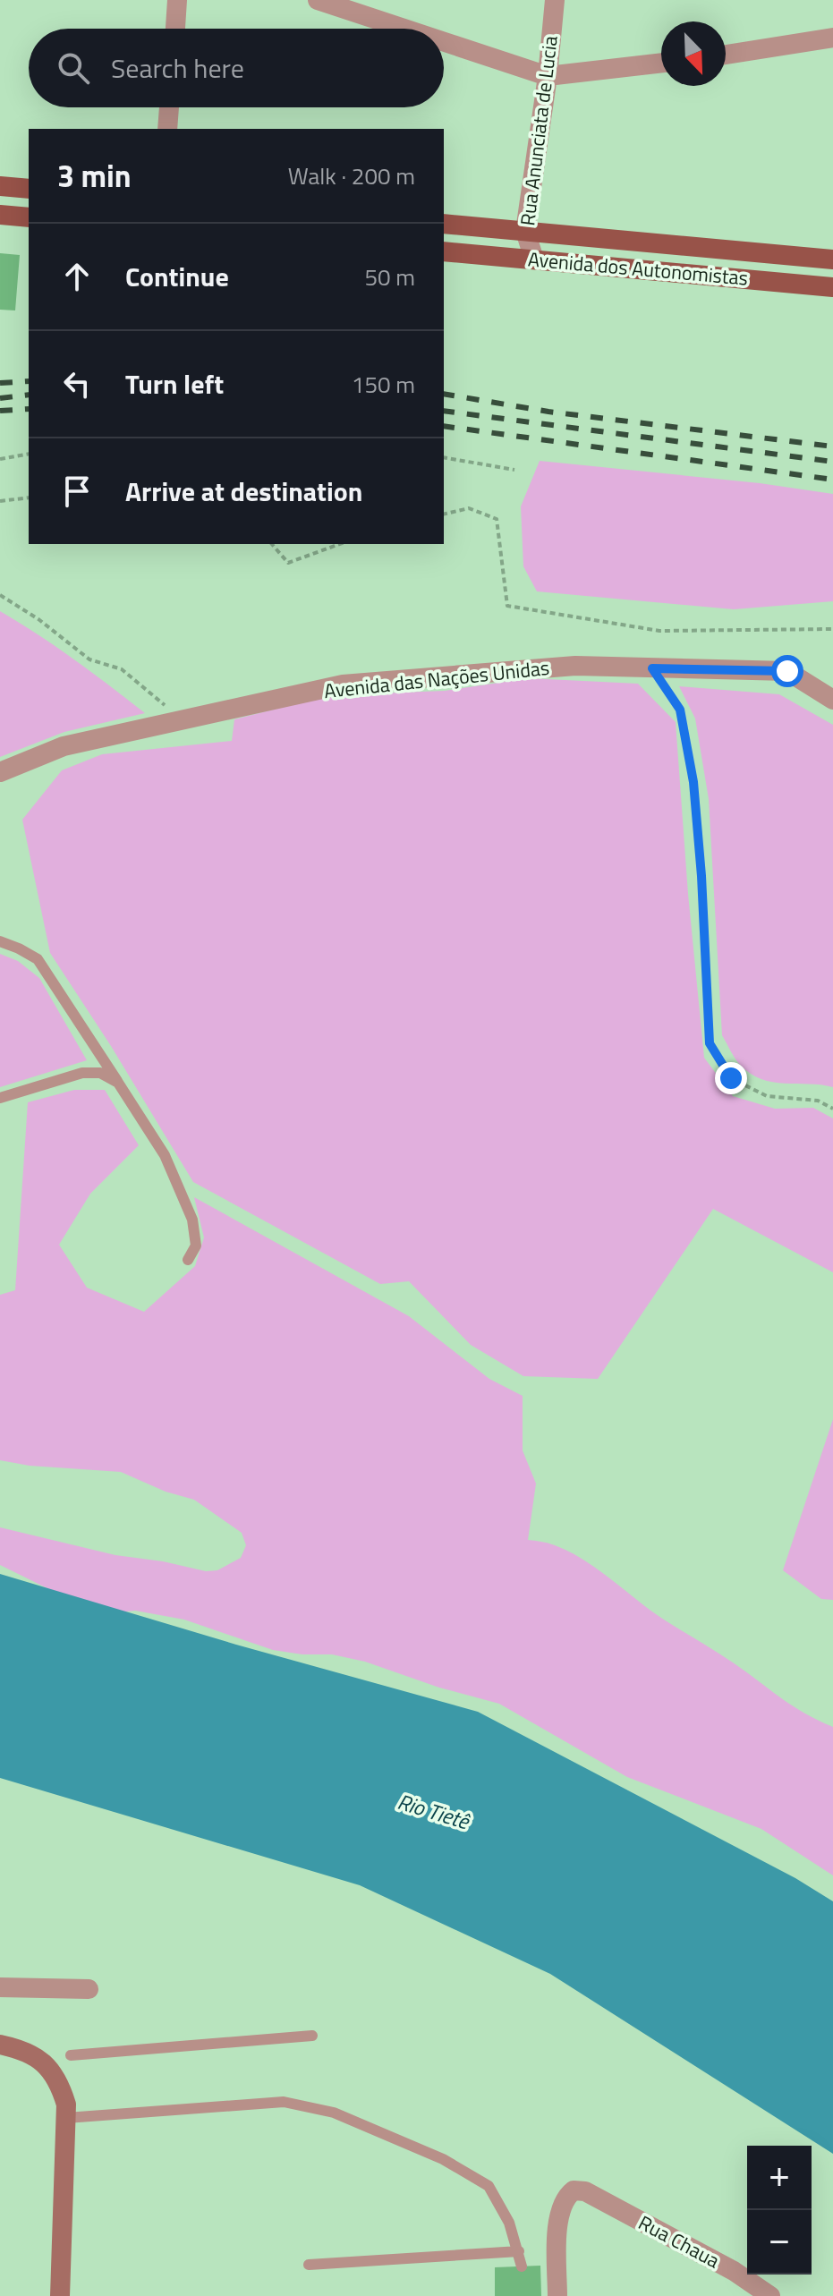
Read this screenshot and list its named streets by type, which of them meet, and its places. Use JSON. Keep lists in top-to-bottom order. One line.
{"streets":{"main road":["Avenida dos Autonomistas"],"street":["Rua Anunciata de Lucia","Avenida das Nações Unidas","Rua Chaua"]},"crossings":[["Rua Anunciata de Lucia","Avenida dos Autonomistas"]],"water":["Rio Tietê"],"north":"bottom right","page":{"search":"Search here","heading":["3 min","Walk · 200 m"],"list":[["Continue","50 m"],["Turn left","150 m"],"Arrive at destination"],"map_buttons":["+","−"]}}
